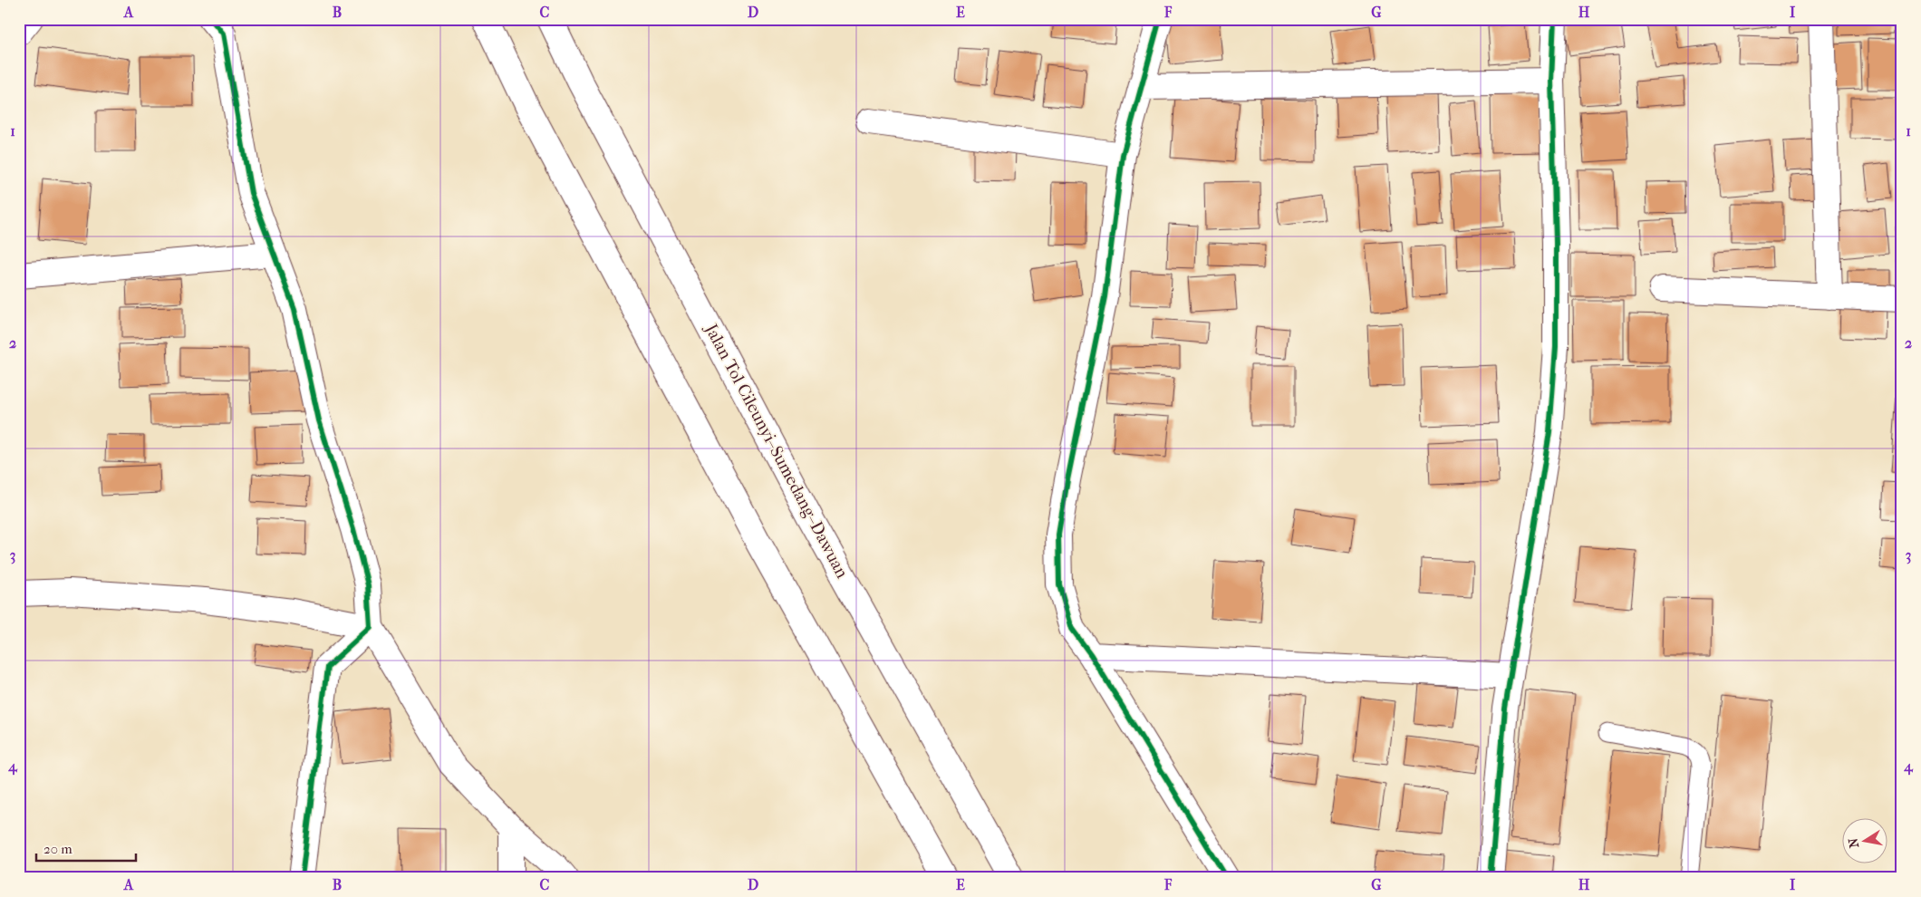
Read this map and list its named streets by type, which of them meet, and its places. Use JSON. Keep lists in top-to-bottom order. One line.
{"streets":{"main road":["Jalan Tol Cileunyi–Sumedang–Dawuan"]},"scale_bar":"20 m","north":"left","grid":{"columns":["A","B","C","D","E","F","G","H","I"],"rows":["1","2","3","4"]}}
